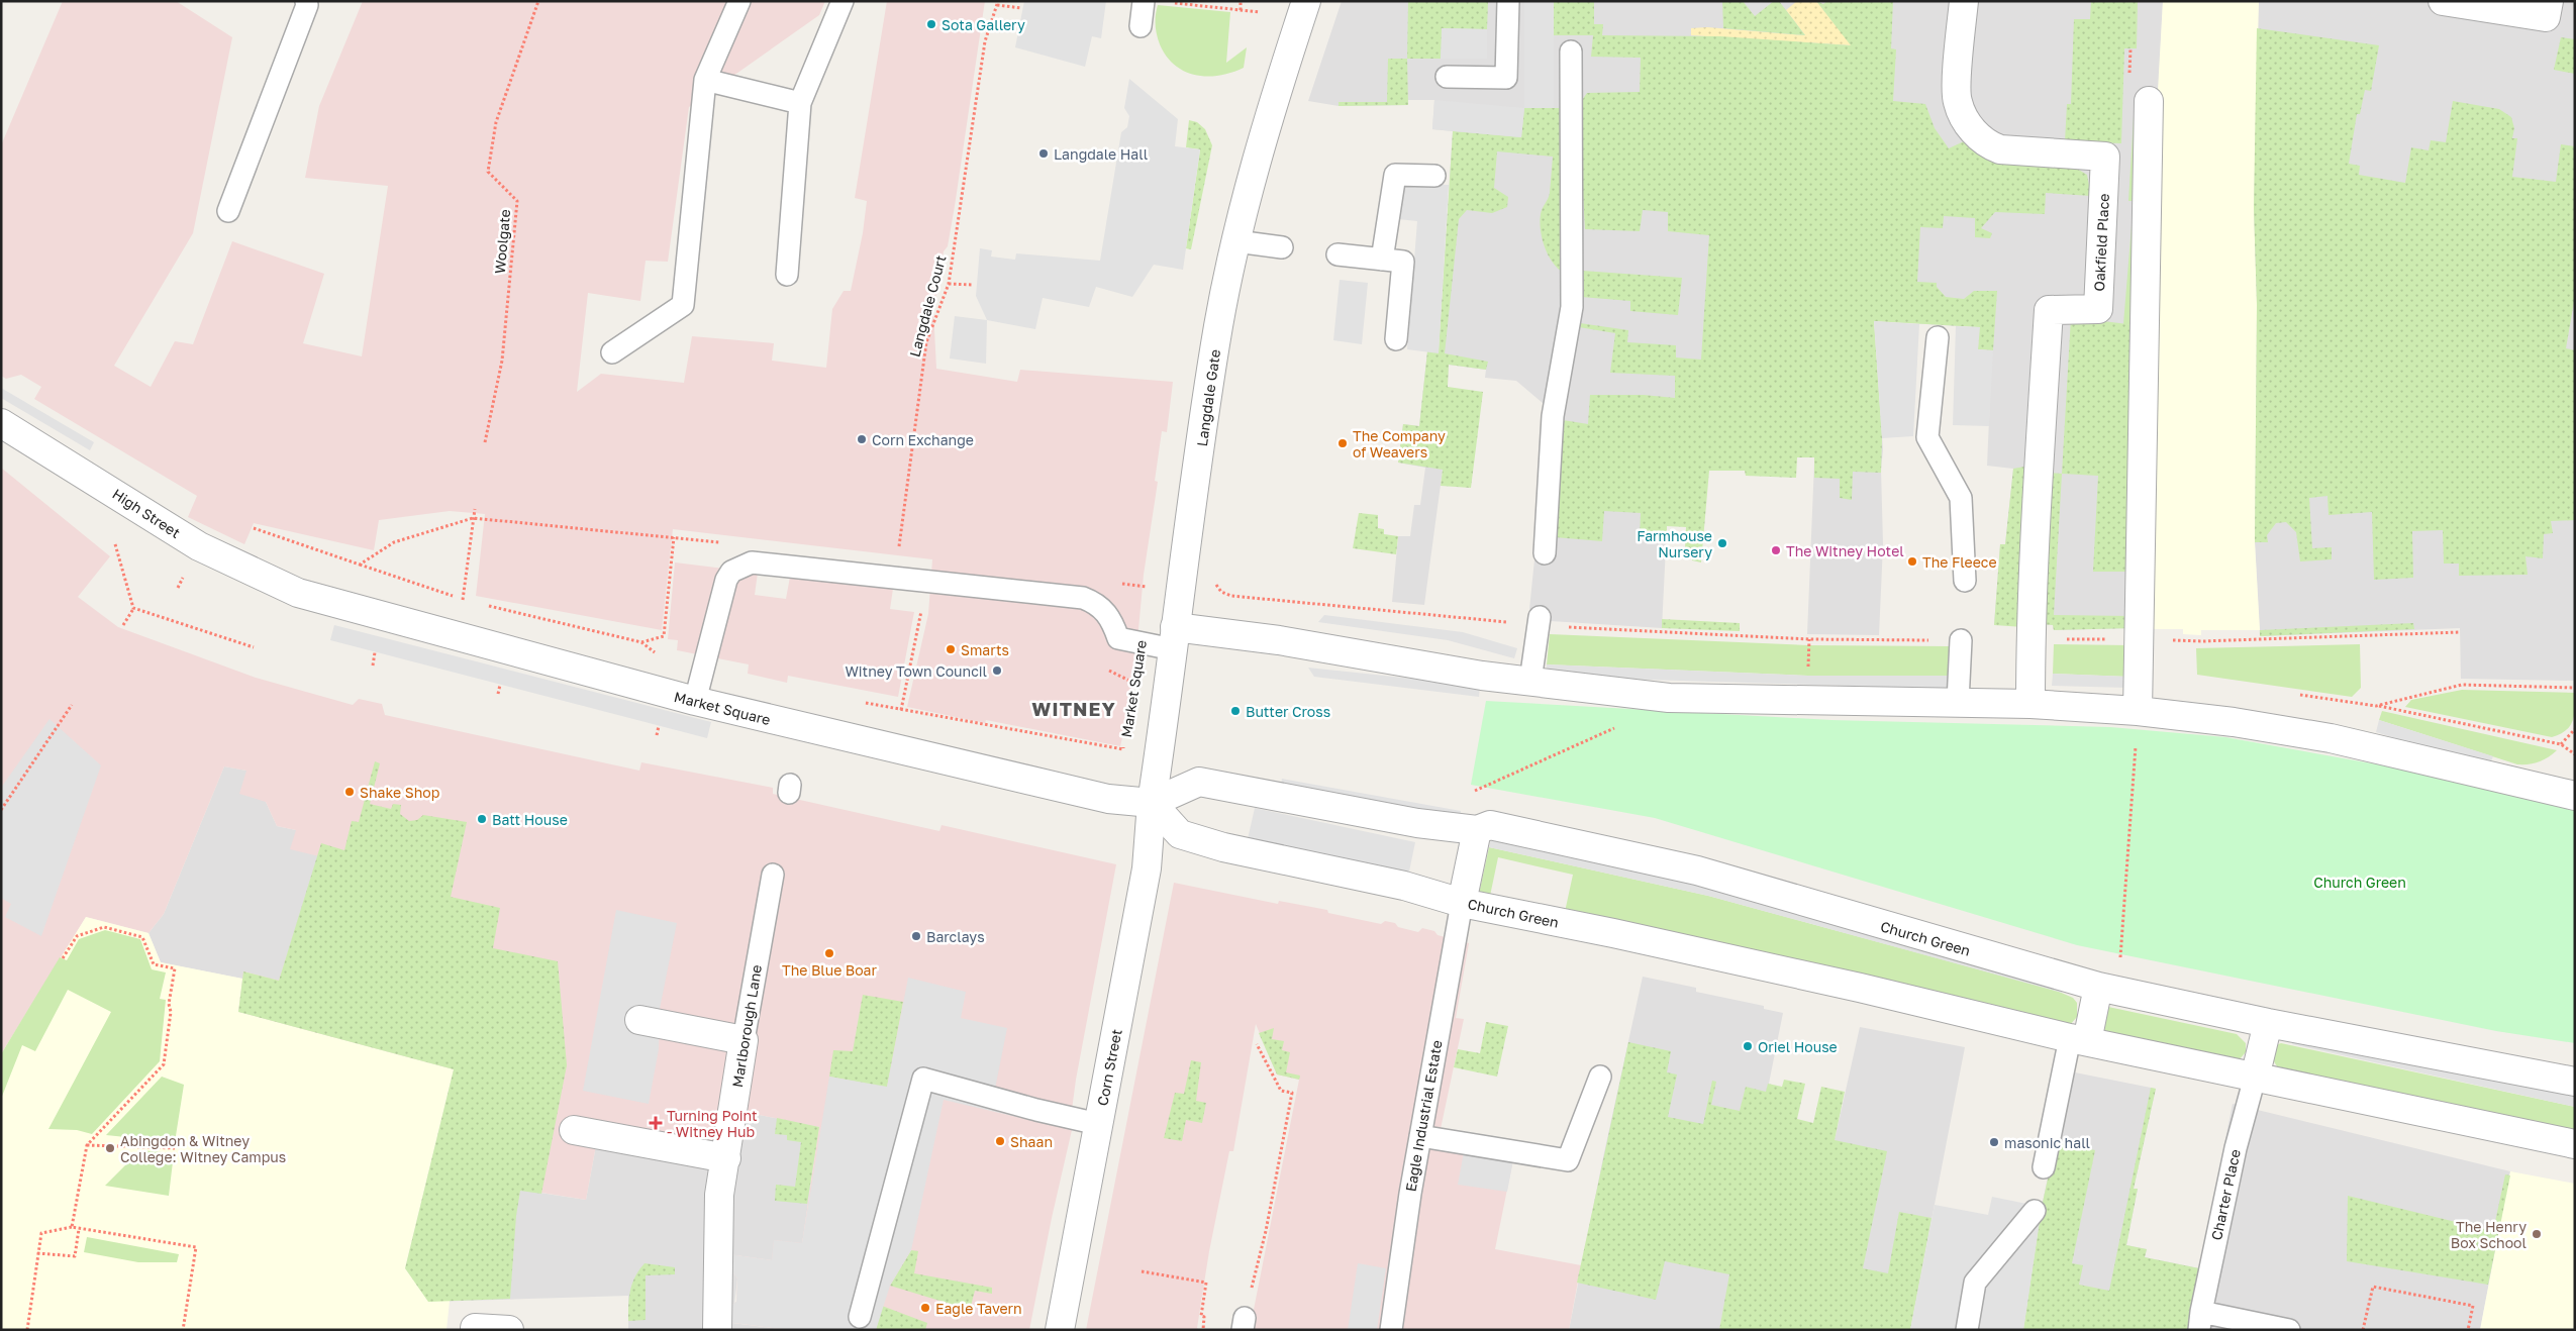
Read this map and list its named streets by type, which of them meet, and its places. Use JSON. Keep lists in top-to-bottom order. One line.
{"streets":{"street":["Oakfield Place","Langdale Gate","High Street","Market Square","Church Green","Marlborough Lane","Corn Street"],"lane":["Eagle Industrial Estate","Charter Place"],"path":["Woolgate","Langdale Court"]},"crossings":[["Langdale Gate","Market Square"],["Langdale Gate","Corn Street"],["High Street","Market Square"],["Market Square","Church Green"],["Market Square","Corn Street"],["Church Green","Eagle Industrial Estate"],["Church Green","Charter Place"]],"districts":["WITNEY"],"parks":["Church Green"],"places":{"other":["Sota Gallery","Langdale Hall","Corn Exchange","The Company of Weavers","Farmhouse Nursery","The Witney Hotel","The Fleece","Smarts","Witney Town Council","Butter Cross","Shake Shop","Batt House","Barclays","The Blue Boar","Oriel House","Shaan","masonic hall","Abingdon & Witney College: Witney Campus","The Henry Box School","Eagle Tavern"],"health":["Turning Point - Witney Hub"]}}
